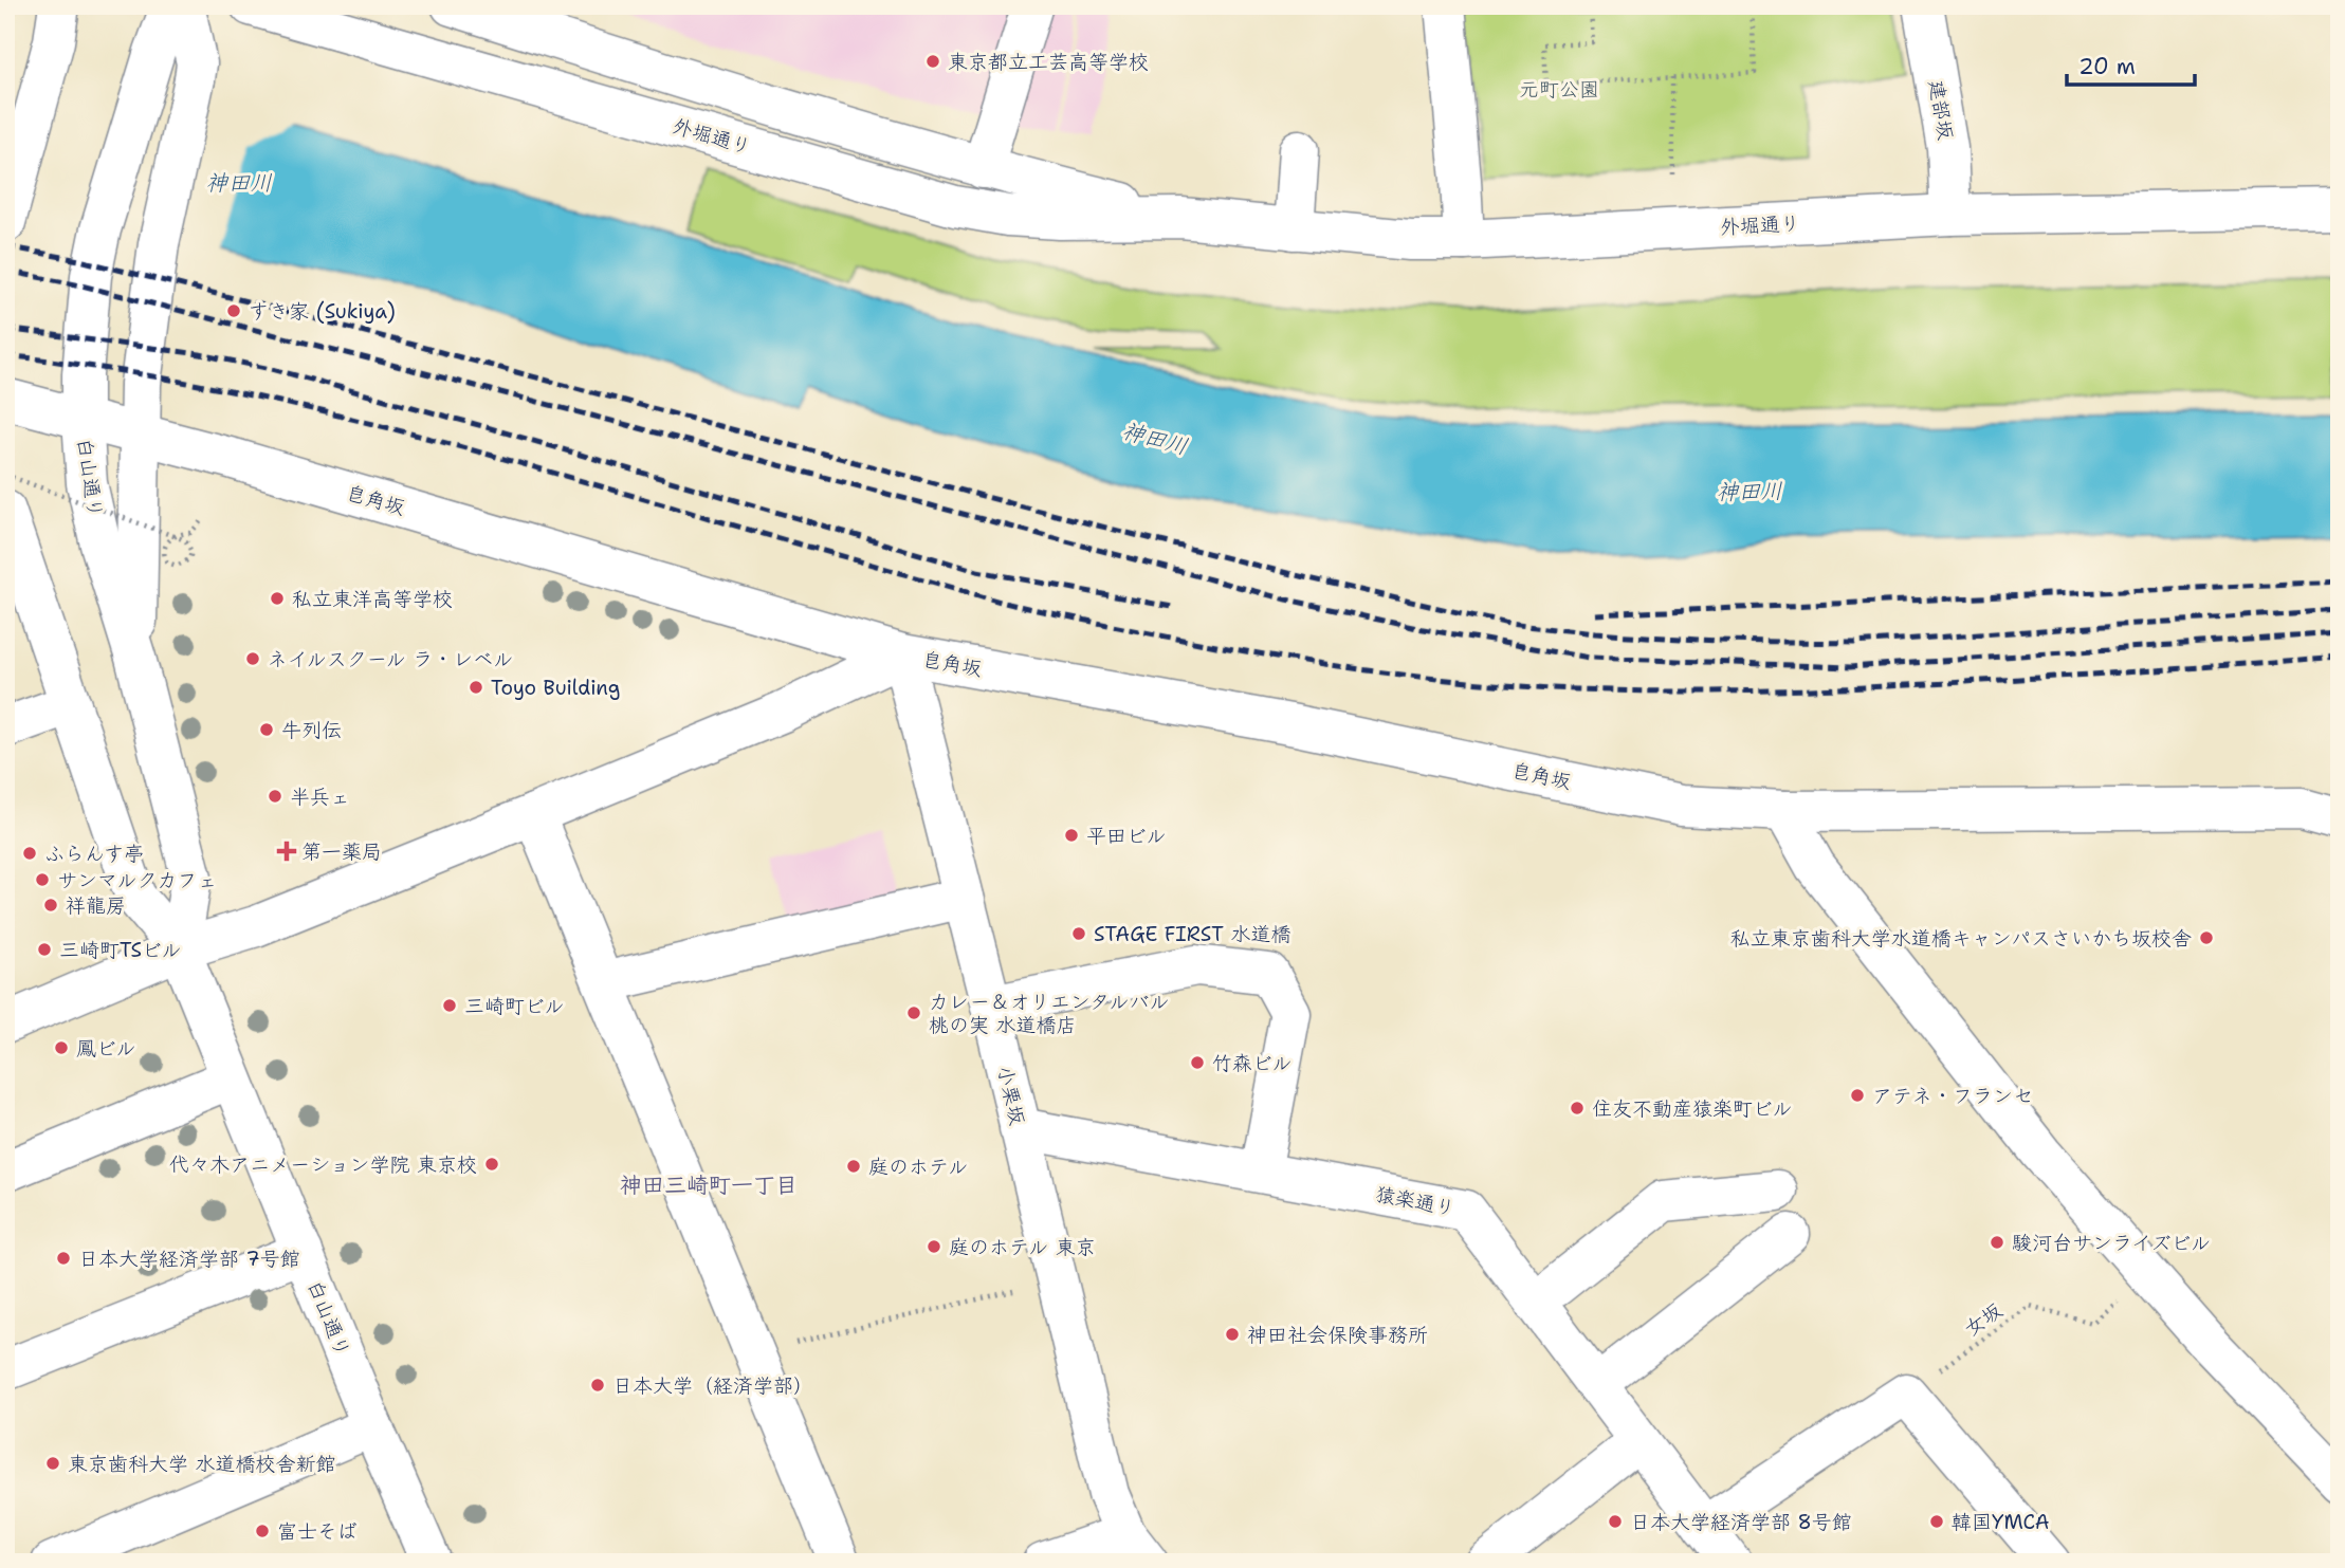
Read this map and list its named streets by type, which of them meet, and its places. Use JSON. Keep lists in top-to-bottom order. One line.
{"streets":{"street":["建部坂","外堀通り","白山通り","皀角坂","小栗坂","猿楽通り"],"path":["女坂"]},"crossings":[["建部坂","外堀通り"],["白山通り","皀角坂"],["皀角坂","小栗坂"],["小栗坂","猿楽通り"]],"districts":["神田三崎町一丁目"],"water":["神田川"],"parks":["元町公園"],"places":{"other":["東京都立工芸高等学校","すき家 (Sukiya)","私立東洋高等学校","ネイルスクール ラ・レベル","Toyo Building","牛列伝","半兵ェ","平田ビル","ふらんす亭","サンマルクカフェ","祥龍房","STAGE FIRST 水道橋","私立東京歯科大学水道橋キャンパスさいかち坂校舎","三崎町TSビル","三崎町ビル","カレー＆オリエンタルバル 桃の実 水道橋店","鳳ビル","竹森ビル","アテネ・フランセ","住友不動産猿楽町ビル","代々木アニメーション学院 東京校","庭のホテル","駿河台サンライズビル","庭のホテル 東京","日本大学経済学部 7号館","神田社会保険事務所","日本大学（経済学部）","東京歯科大学 水道橋校舎新館","日本大学経済学部 8号館","韓国YMCA","富士そば"],"health":["第一薬局"]},"scale_bar":"20 m"}
